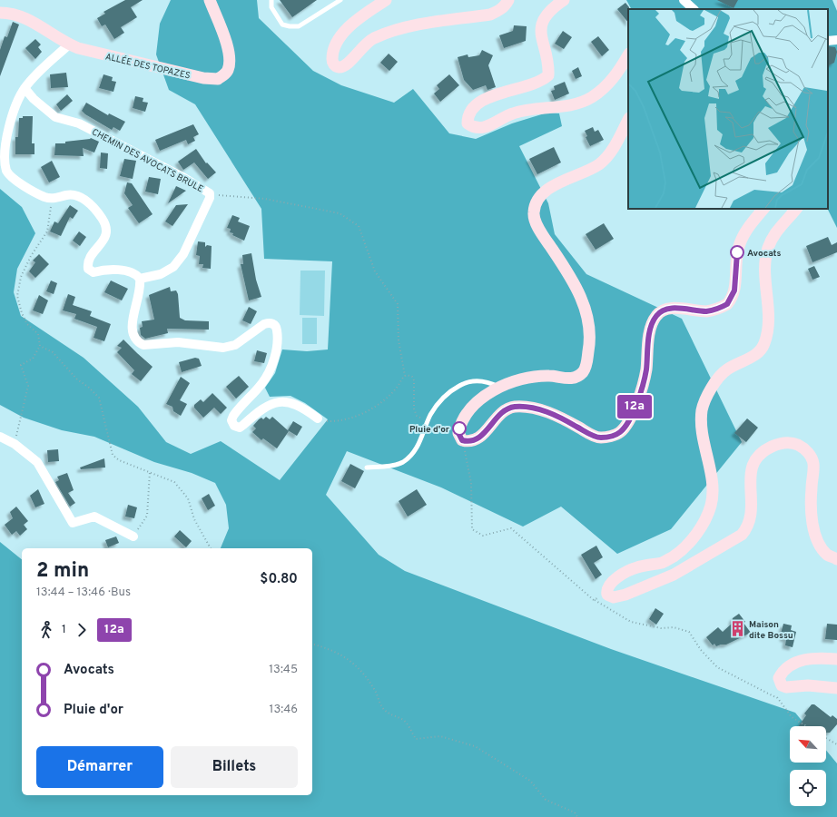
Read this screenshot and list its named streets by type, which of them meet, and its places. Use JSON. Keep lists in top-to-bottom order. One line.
{"streets":{"main road":["ALLÉE DES TOPAZES"],"street":["CHEMIN DES AVOCATS BRULE"]},"places":{"other":["Avocats","Pluie d'or"],"building":["Maison dite Bossu"]},"lines":["bus line 12a"],"north":"top left","page":{"on_map":"12a","heading":["2 min","13:44 – 13:46 · Bus","$0.80"],"legs":["1","12a"],"list":[{"name":"Avocats","value":"13:45"},{"name":"Pluie d'or","value":"13:46"}],"buttons":["Démarrer","Billets"]}}
